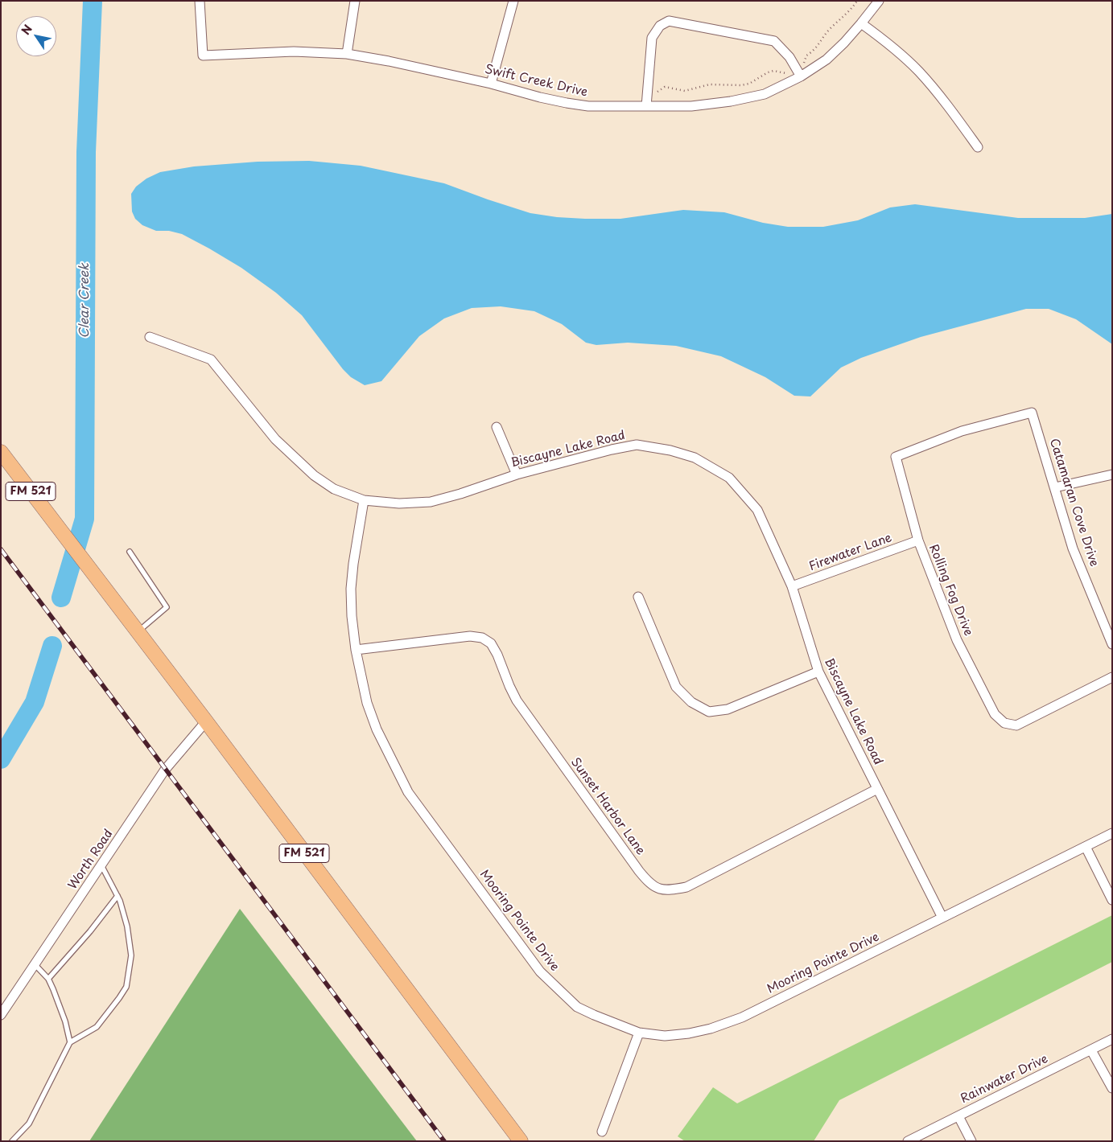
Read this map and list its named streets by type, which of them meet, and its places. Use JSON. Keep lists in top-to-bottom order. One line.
{"streets":{"main road":["FM 521"],"street":["Swift Creek Drive","Biscayne Lake Road","Catamaran Cove Drive","Firewater Lane","Rolling Fog Drive","Sunset Harbor Lane","Worth Road","Mooring Pointe Drive","Rainwater Drive"]},"crossings":[["Biscayne Lake Road","Firewater Lane"],["Biscayne Lake Road","Sunset Harbor Lane"],["Biscayne Lake Road","Mooring Pointe Drive"],["FM 521","Worth Road"],["Catamaran Cove Drive","Rolling Fog Drive"],["Firewater Lane","Rolling Fog Drive"],["Sunset Harbor Lane","Mooring Pointe Drive"]],"water":["Clear Creek"],"north":"top left"}
